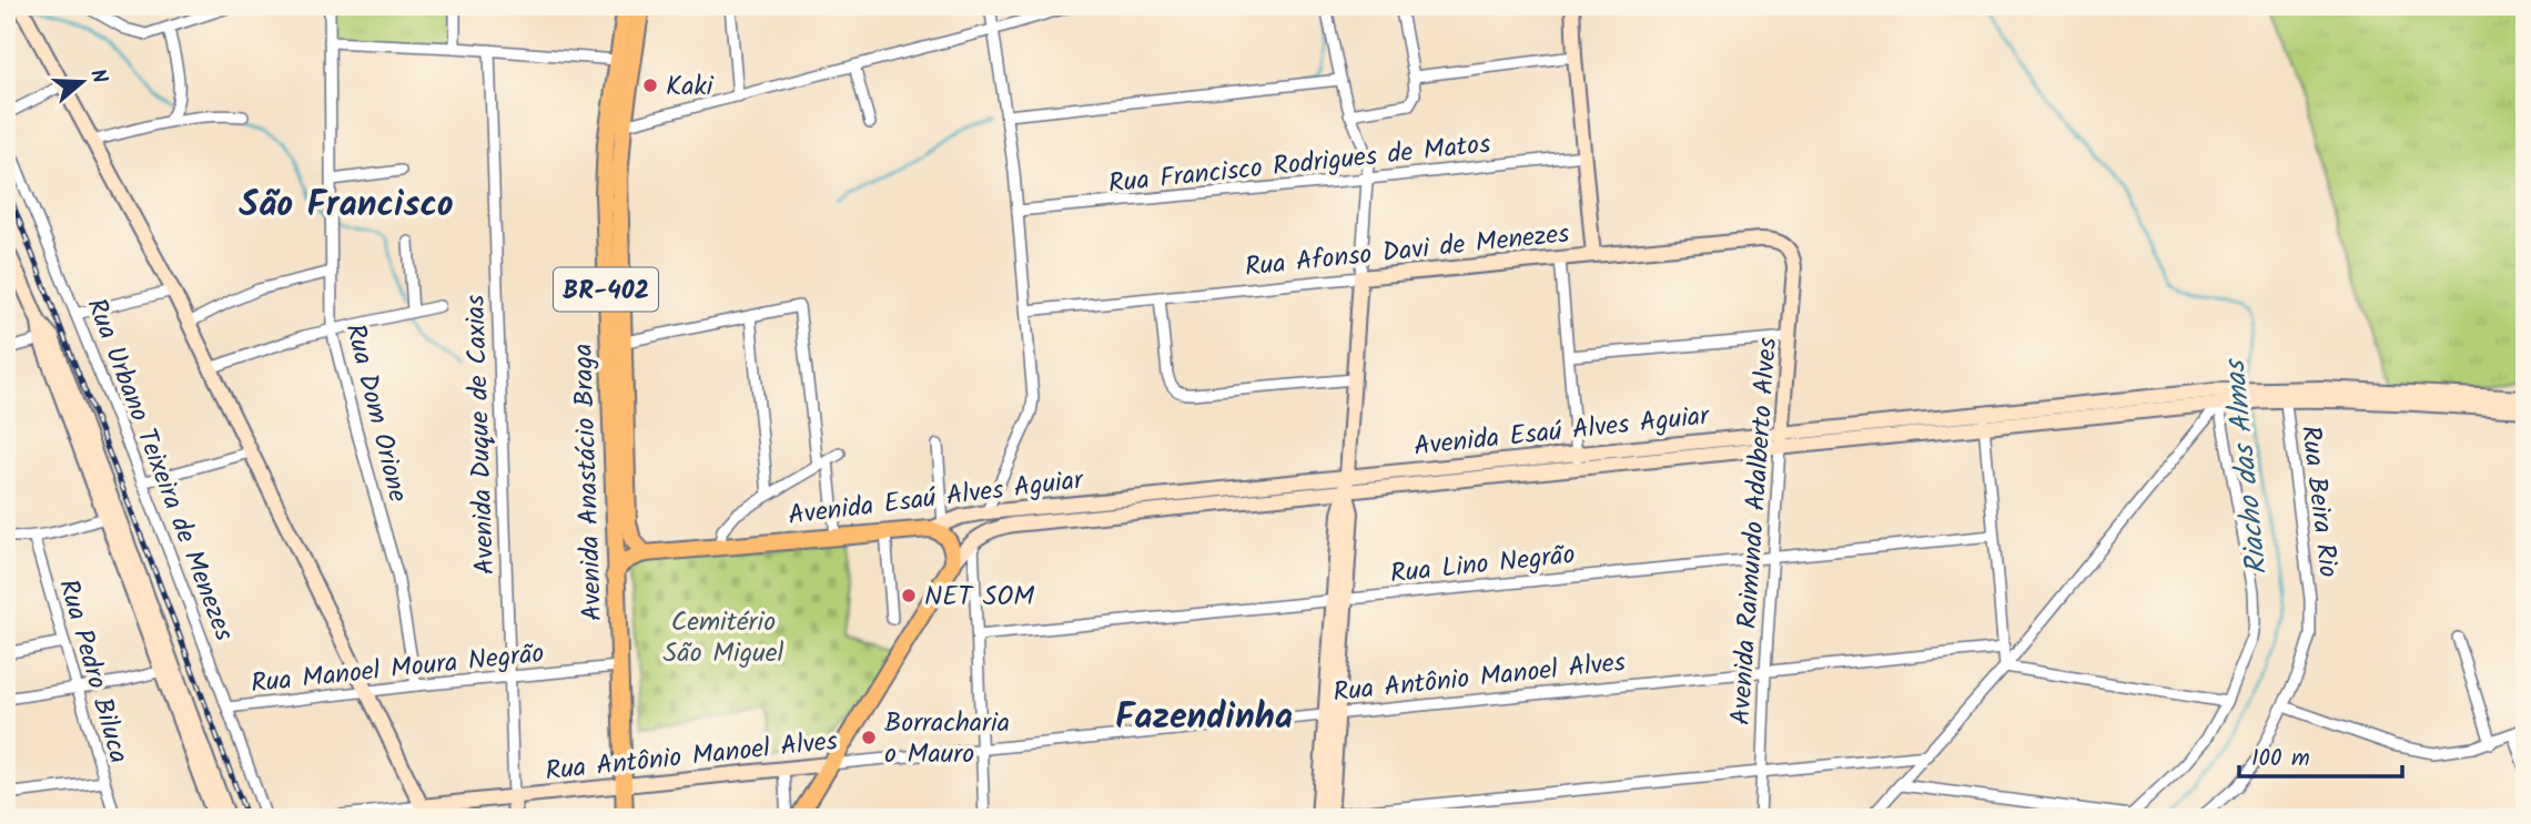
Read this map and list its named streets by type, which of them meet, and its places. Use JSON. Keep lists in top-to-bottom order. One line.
{"streets":{"main road":["BR-402","Avenida Esaú Alves Aguiar","Avenida Anastácio Braga"],"street":["Rua Francisco Rodrigues de Matos","Rua Afonso Davi de Menezes","Rua Dom Orione","Avenida Duque de Caxias","Rua Urbano Teixeira de Menezes","Rua Beira Rio","Avenida Raimundo Adalberto Alves","Rua Lino Negrão","Rua Manoel Moura Negrão","Rua Pedro Biluca","Rua Antônio Manoel Alves"]},"crossings":[["Rua Afonso Davi de Menezes","Avenida Raimundo Adalberto Alves"],["Rua Dom Orione","Rua Manoel Moura Negrão"],["Avenida Esaú Alves Aguiar","Avenida Anastácio Braga"],["Avenida Esaú Alves Aguiar","Rua Beira Rio"],["Avenida Esaú Alves Aguiar","Avenida Raimundo Adalberto Alves"],["Avenida Duque de Caxias","Rua Manoel Moura Negrão"],["Avenida Duque de Caxias","Rua Antônio Manoel Alves"],["Rua Urbano Teixeira de Menezes","Rua Manoel Moura Negrão"],["Avenida Anastácio Braga","Rua Manoel Moura Negrão"],["Avenida Anastácio Braga","Rua Antônio Manoel Alves"],["Avenida Raimundo Adalberto Alves","Rua Lino Negrão"],["Avenida Raimundo Adalberto Alves","Rua Antônio Manoel Alves"]],"districts":["São Francisco","Fazendinha"],"water":["Riacho das Almas"],"parks":["Cemitério São Miguel"],"places":["Kaki","NET SOM","Borracharia o Mauro"],"scale_bar":"100 m","north":"right"}
